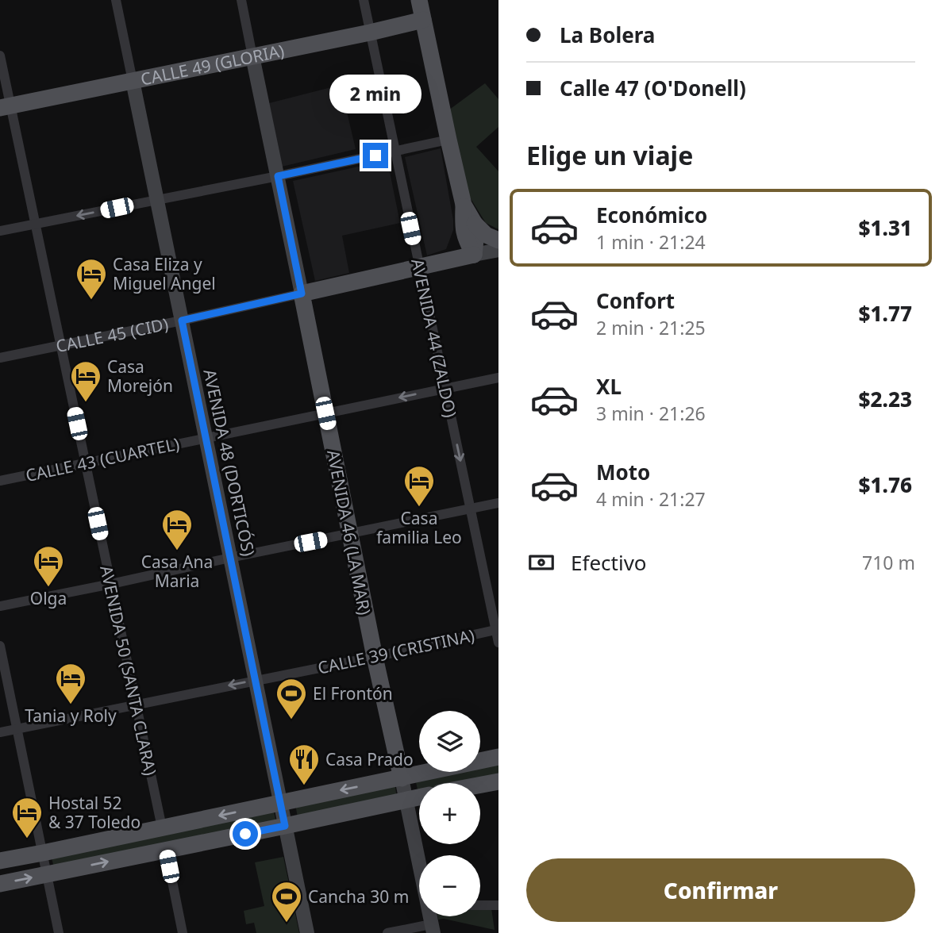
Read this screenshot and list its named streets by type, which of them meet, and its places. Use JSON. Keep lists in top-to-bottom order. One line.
{"streets":{"main road":["CALLE 49 (GLORIA)","CALLE 45 (CID)","AVENIDA 46 (LA MAR)"],"street":["AVENIDA 44 (ZALDO)","CALLE 43 (CUARTEL)","AVENIDA 48 (DORTICÓS)","CALLE 39 (CRISTINA)","AVENIDA 50 (SANTA CLARA)"]},"crossings":[["CALLE 49 (GLORIA)","AVENIDA 44 (ZALDO)"],["CALLE 49 (GLORIA)","AVENIDA 48 (DORTICÓS)"],["CALLE 49 (GLORIA)","AVENIDA 46 (LA MAR)"],["CALLE 49 (GLORIA)","AVENIDA 50 (SANTA CLARA)"],["CALLE 45 (CID)","AVENIDA 44 (ZALDO)"],["CALLE 45 (CID)","AVENIDA 48 (DORTICÓS)"],["CALLE 45 (CID)","AVENIDA 46 (LA MAR)"],["CALLE 45 (CID)","AVENIDA 50 (SANTA CLARA)"],["AVENIDA 44 (ZALDO)","CALLE 43 (CUARTEL)"],["AVENIDA 44 (ZALDO)","CALLE 39 (CRISTINA)"],["CALLE 43 (CUARTEL)","AVENIDA 48 (DORTICÓS)"],["CALLE 43 (CUARTEL)","AVENIDA 46 (LA MAR)"],["CALLE 43 (CUARTEL)","AVENIDA 50 (SANTA CLARA)"],["AVENIDA 48 (DORTICÓS)","CALLE 39 (CRISTINA)"],["AVENIDA 46 (LA MAR)","CALLE 39 (CRISTINA)"],["CALLE 39 (CRISTINA)","AVENIDA 50 (SANTA CLARA)"]],"places":{"hotel":["Casa Eliza y Miguel Angel","Casa Morejón","Casa familia Leo","Casa Ana Maria","Olga","Tania y Roly","Hostal 52 & 37 Toledo"],"sports":["El Frontón","Cancha 30 m"],"restaurant":["Casa Prado"]},"page":{"banner":["La Bolera","Calle 47 (O'Donell)"],"bubble":"2 min","heading":"Elige un viaje","list":[{"name":"Económico","note":"1 min · 21:24","value":"$1.31"},{"name":"Confort","note":"2 min · 21:25","value":"$1.77"},{"name":"XL","note":"3 min · 21:26","value":"$2.23"},{"name":"Moto","note":"4 min · 21:27","value":"$1.76"}],"pay":["Efectivo","710 m"],"map_buttons":["+","−"],"buttons":"Confirmar"}}
